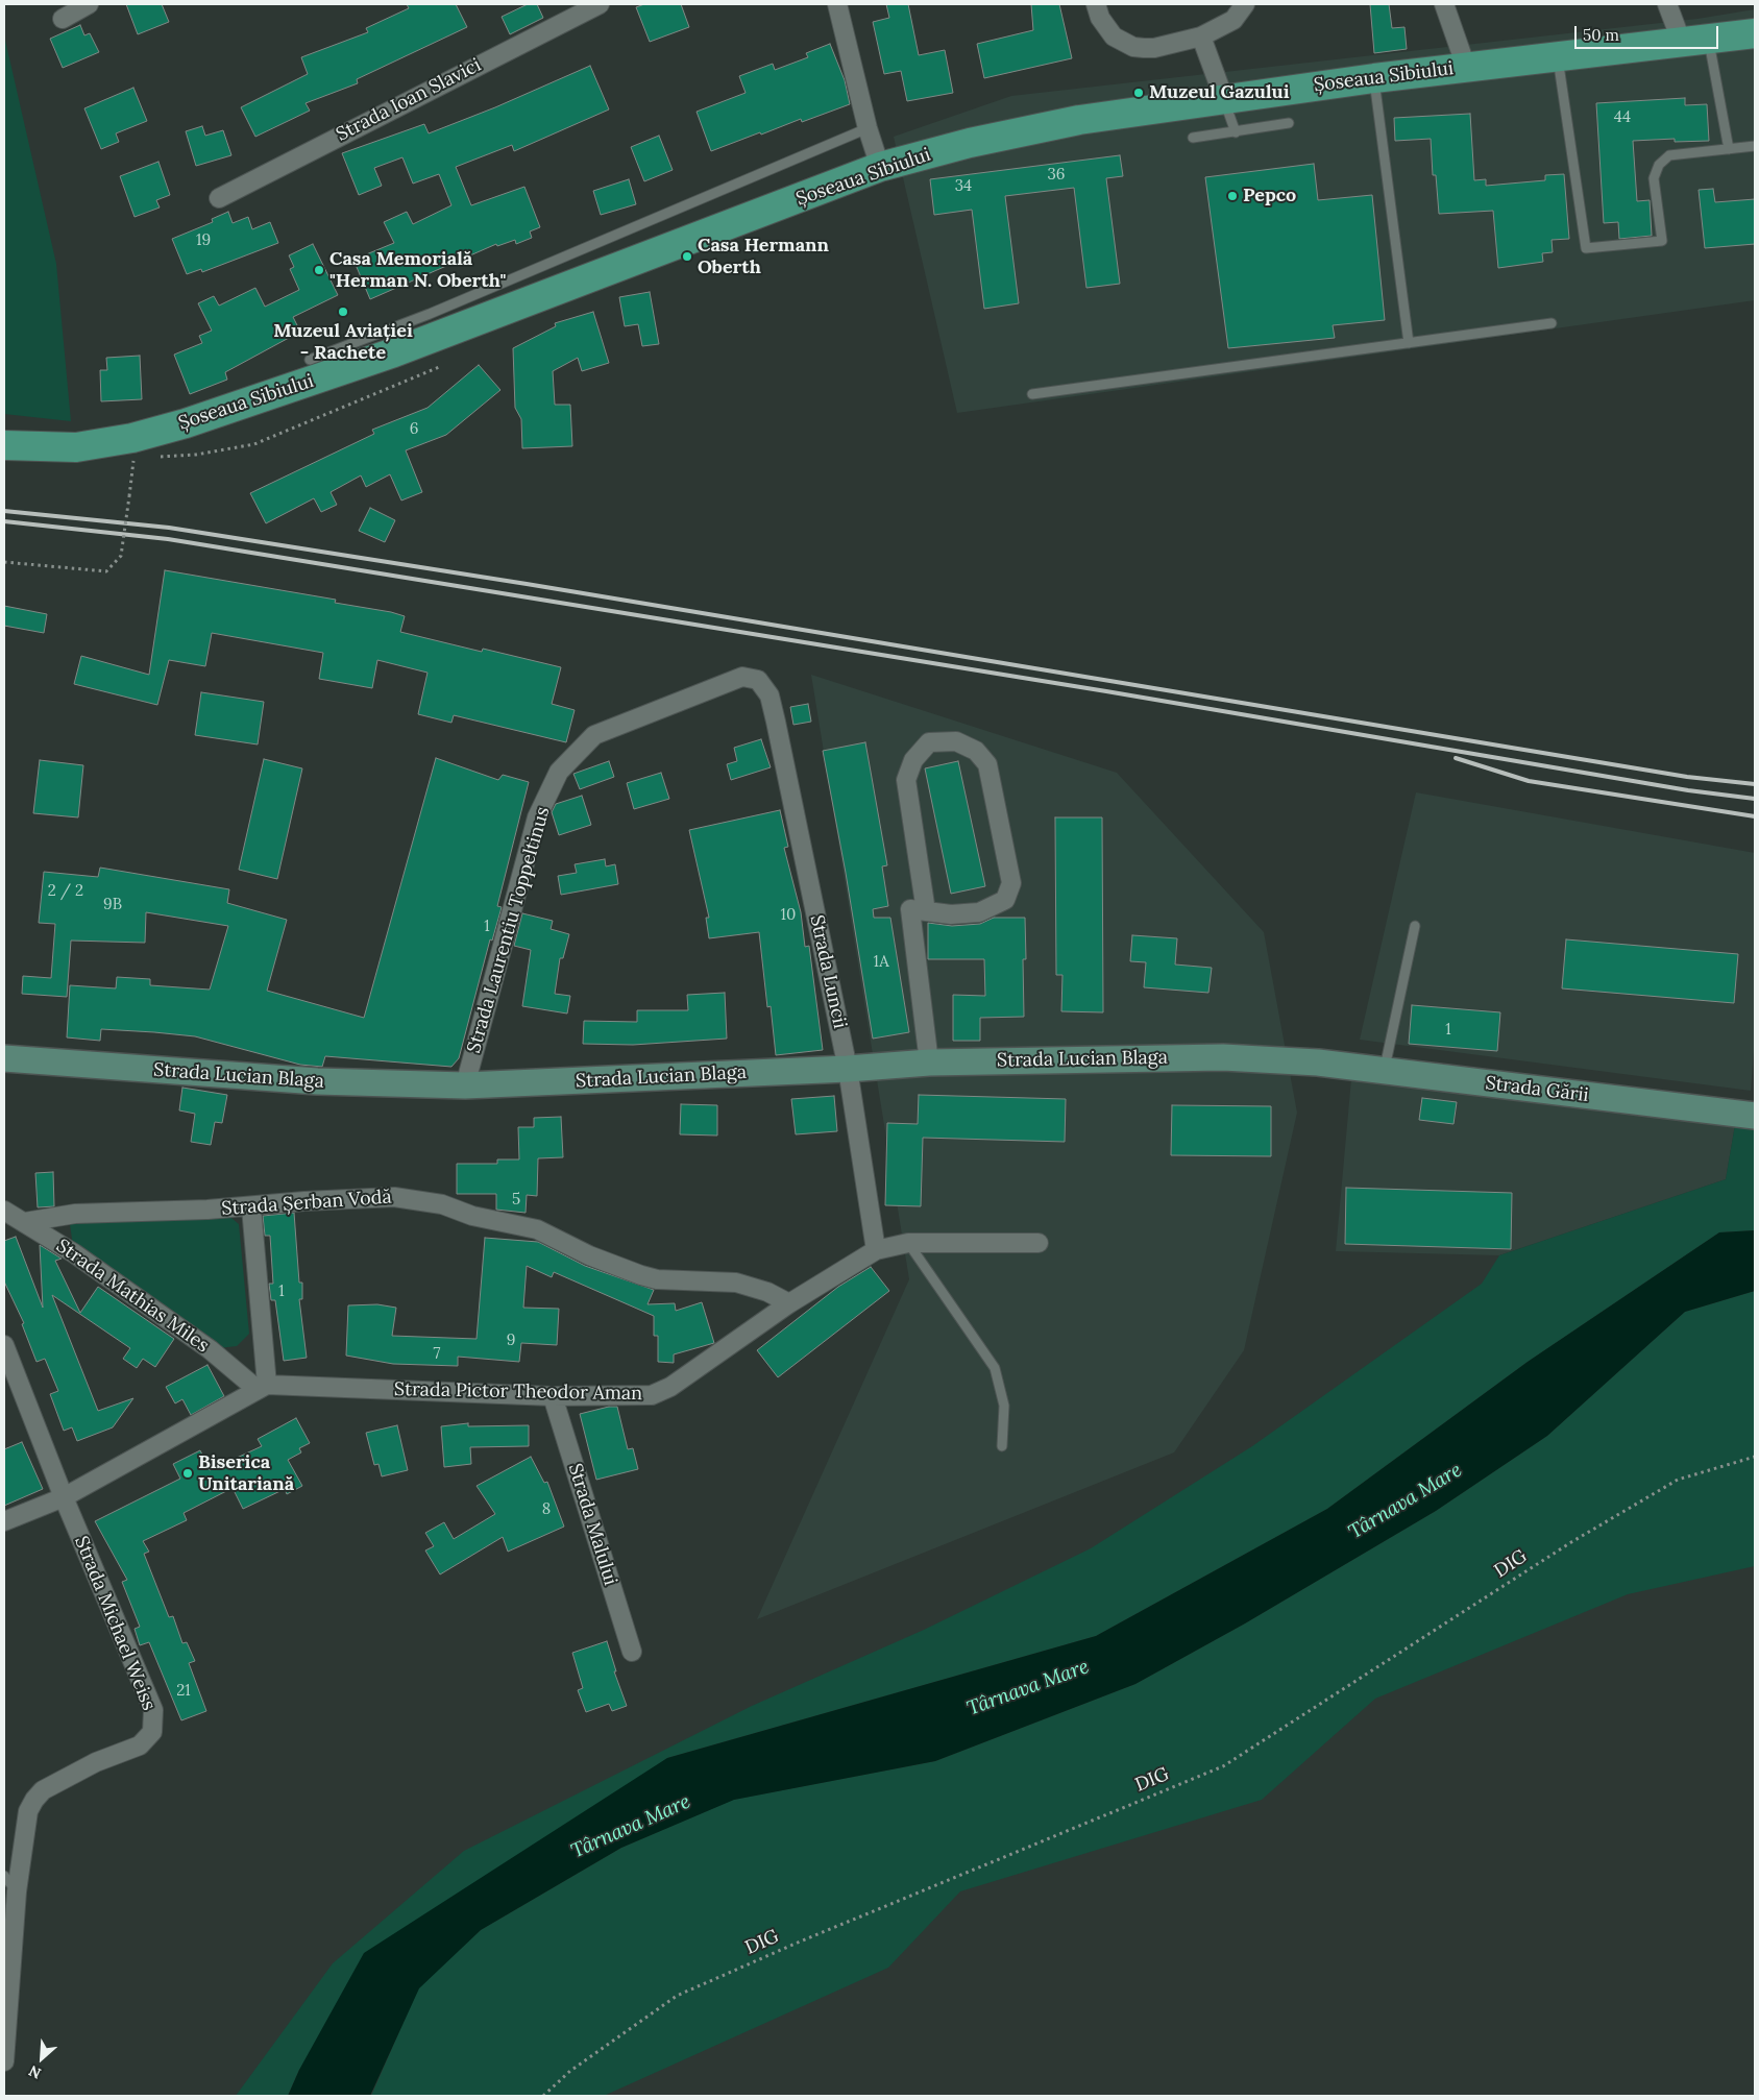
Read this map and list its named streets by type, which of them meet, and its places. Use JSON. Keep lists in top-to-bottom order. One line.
{"streets":{"main road":["Șoseaua Sibiului"],"street":["Strada Ioan Slavici","Strada Laurentiu Toppeltinus","Strada Luncii","Strada Lucian Blaga","Strada Gării","Strada Șerban Vodă","Strada Mathias Miles","Strada Pictor Theodor Aman","Strada Malului","Strada Michael Weiss"],"path":["DIG"]},"crossings":[["Strada Laurentiu Toppeltinus","Strada Luncii"],["Strada Laurentiu Toppeltinus","Strada Lucian Blaga"],["Strada Luncii","Strada Lucian Blaga"],["Strada Luncii","Strada Pictor Theodor Aman"],["Strada Lucian Blaga","Strada Gării"],["Strada Șerban Vodă","Strada Mathias Miles"],["Strada Șerban Vodă","Strada Pictor Theodor Aman"],["Strada Mathias Miles","Strada Pictor Theodor Aman"],["Strada Pictor Theodor Aman","Strada Malului"]],"water":["Târnava Mare"],"places":["Muzeul Gazului","Pepco","Casa Hermann Oberth","Casa Memorială \"Herman N. Oberth\"","Muzeul Aviației - Rachete","Biserica Unitariană"],"house_numbers":["44","36","34","19","6","2 / 2","9B","10","1","1A","1","5","1","9","7","8","21"],"scale_bar":"50 m","north":"bottom left"}
